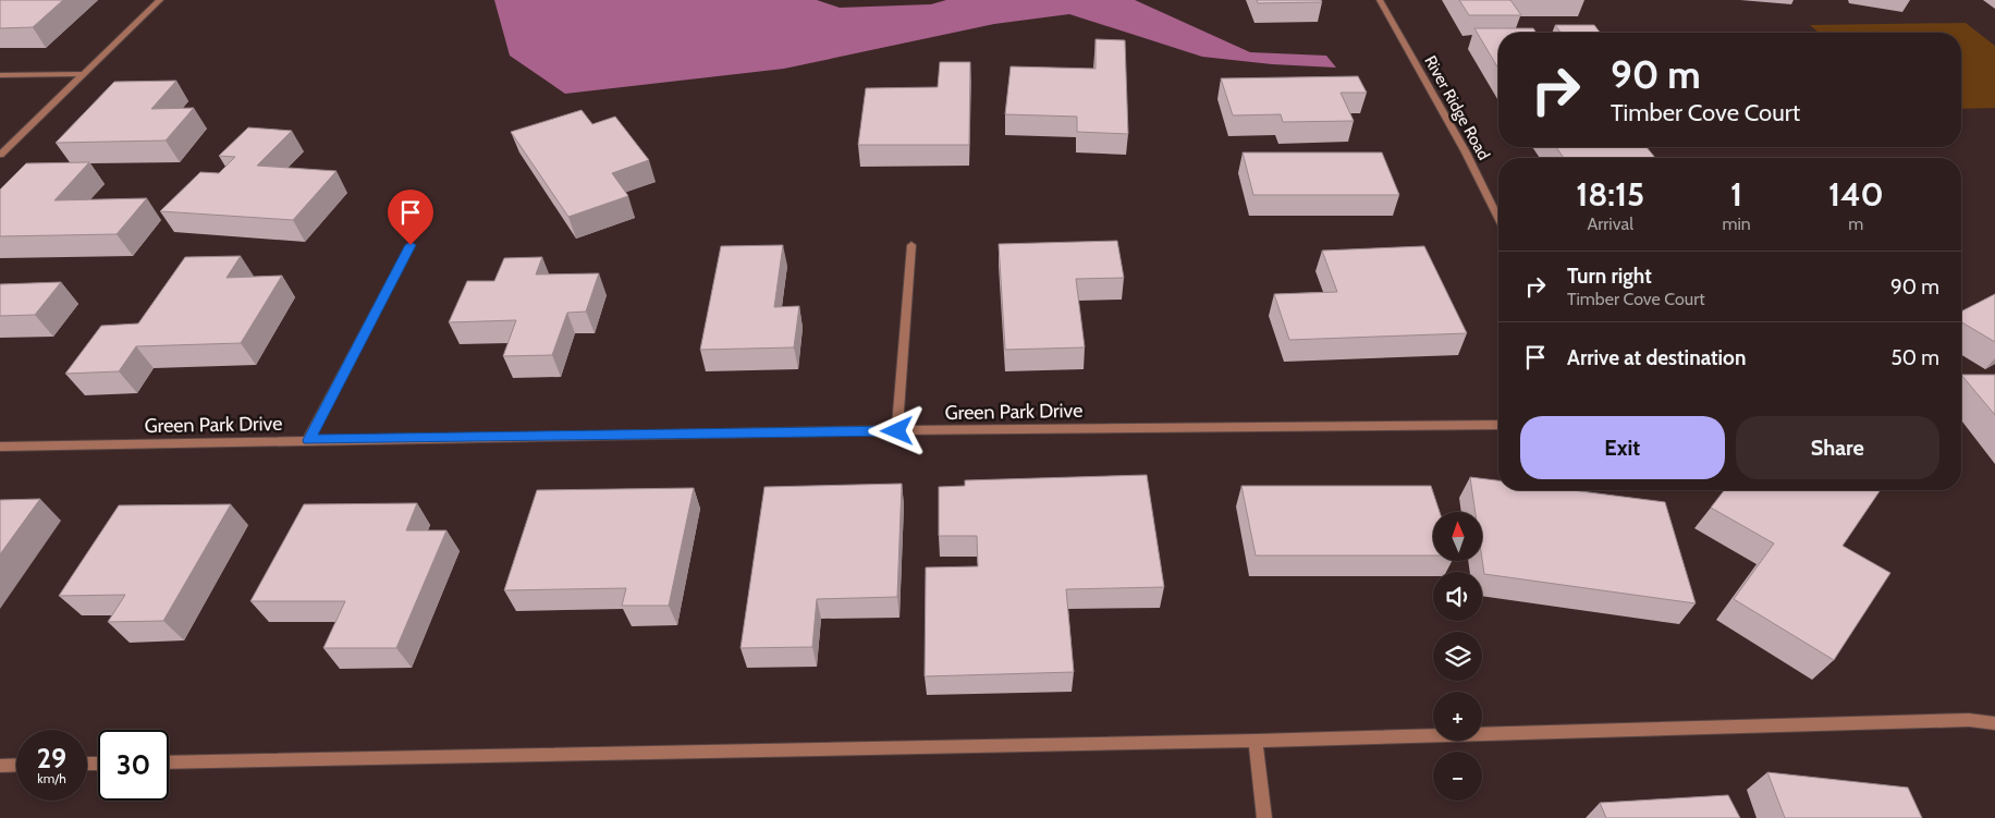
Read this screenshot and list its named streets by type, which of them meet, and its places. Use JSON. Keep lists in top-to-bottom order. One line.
{"streets":{"street":["River Ridge Road","Green Park Drive"]},"north":"top","page":{"turn":["90 m","Timber Cove Court"],"eta":["18:15","Arrival","1","min","140","m"],"list":[{"name":"Turn right","note":"Timber Cove Court","value":"90 m"},{"name":"Arrive at destination","value":"50 m"}],"buttons":["Exit","Share"],"map_buttons":["+","−"],"speed":"29 km/h","limit":"30"}}
